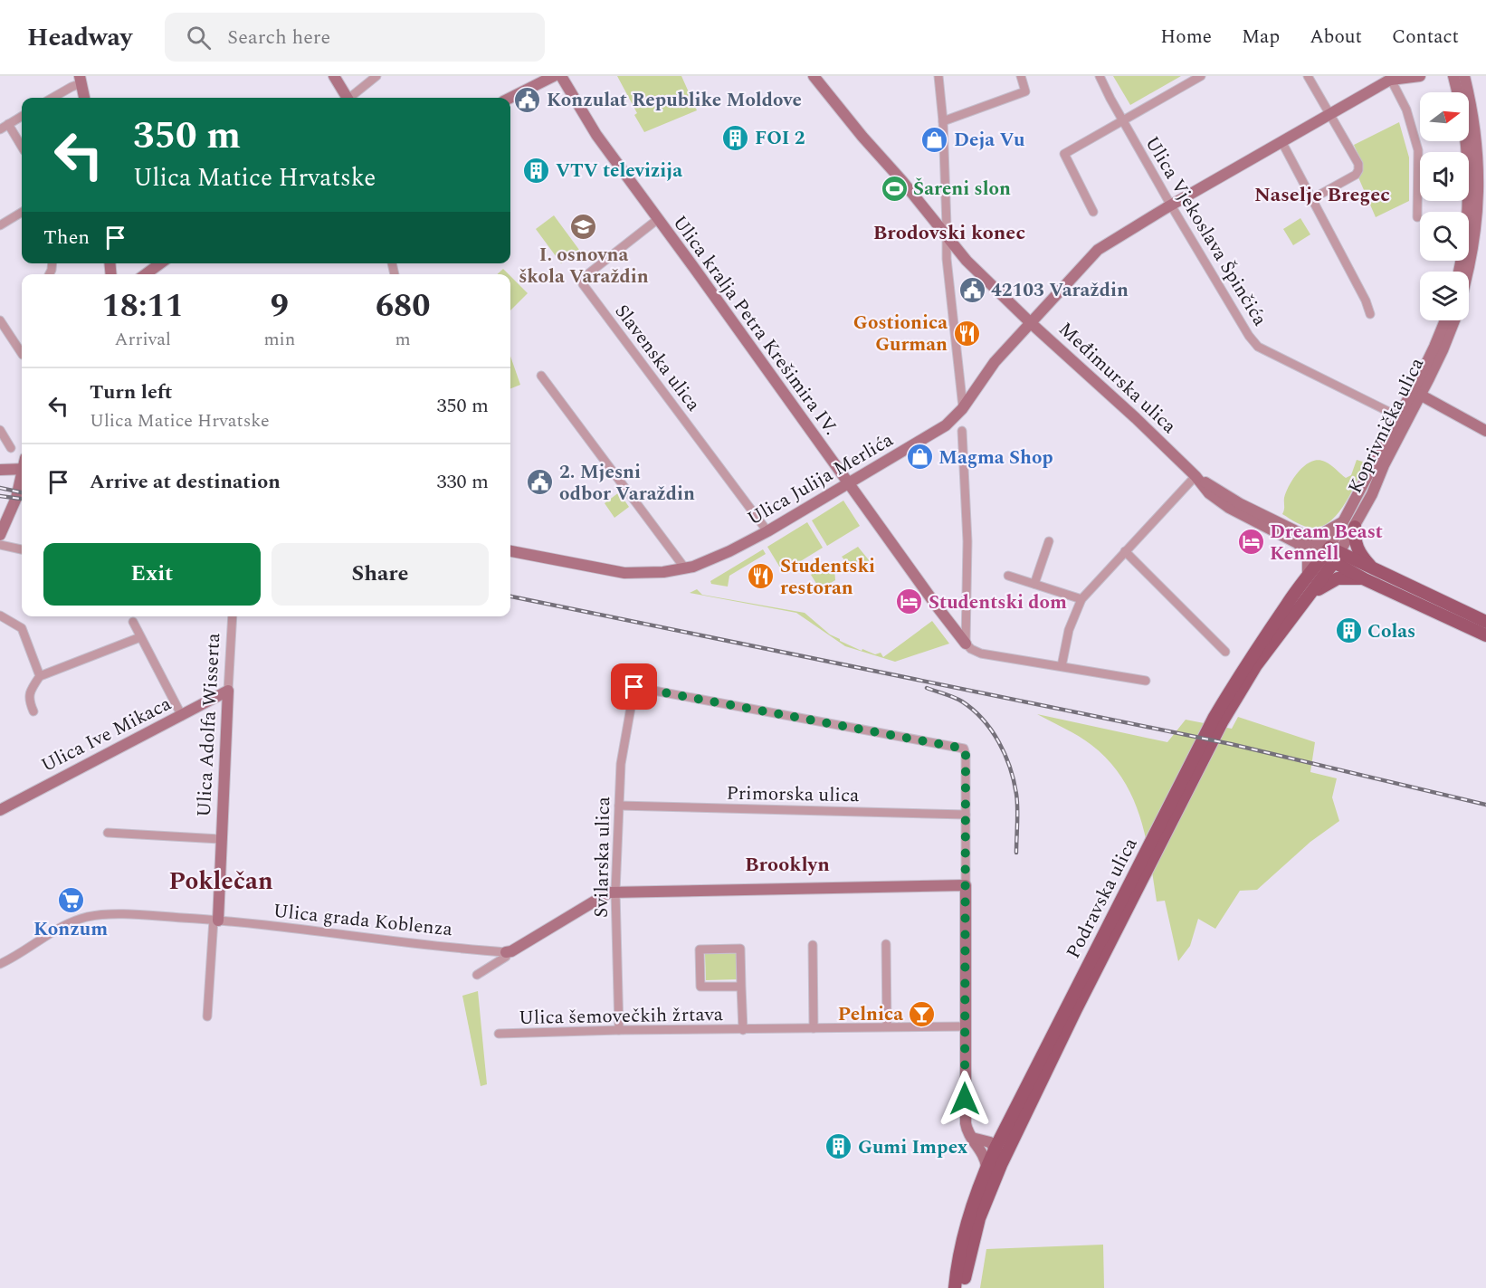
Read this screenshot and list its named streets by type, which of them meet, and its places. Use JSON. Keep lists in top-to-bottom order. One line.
{"streets":{"main road":["Ulica kralja Petra Krešimira IV.","Međimurska ulica","Koprivnička ulica","Ulica Julija Merlića","Ulica Adolfa Wisserta","Ulica Ive Mikaca","Podravska ulica"],"street":["Ulica Vjekoslava Špinčića","Slavenska ulica","Primorska ulica","Svilarska ulica","Ulica grada Koblenza","Ulica šemovečkih žrtava"]},"crossings":[["Ulica Vjekoslava Špinčića","Koprivnička ulica"],["Ulica Vjekoslava Špinčića","Ulica Julija Merlića"],["Ulica kralja Petra Krešimira IV.","Slavenska ulica"],["Ulica kralja Petra Krešimira IV.","Ulica Julija Merlića"],["Slavenska ulica","Ulica Julija Merlića"],["Međimurska ulica","Koprivnička ulica"],["Međimurska ulica","Ulica Julija Merlića"],["Međimurska ulica","Podravska ulica"],["Koprivnička ulica","Podravska ulica"],["Ulica Adolfa Wisserta","Ulica Ive Mikaca"],["Ulica Adolfa Wisserta","Ulica grada Koblenza"],["Primorska ulica","Svilarska ulica"],["Svilarska ulica","Ulica šemovečkih žrtava"]],"districts":["Naselje Bregec","Brodovski konec","Brooklyn","Poklečan"],"places":{"public building":["Konzulat Republike Moldove","42103 Varaždin","2. Mjesni odbor Varaždin"],"building":["FOI 2","VTV televizija","Colas","Gumi Impex"],"shop":["Deja Vu","Magma Shop"],"sports":["Šareni slon"],"school or university":["I. osnovna škola Varaždin"],"restaurant":["Gostionica Gurman","Studentski restoran"],"hotel":["Dream Beast Kennell","Studentski dom"],"supermarket":["Konzum"],"bar":["Pelnica"]},"north":"right","page":{"header":"Headway","search":"Search here","nav":["Home","Map","About","Contact"],"turn":["350 m","Ulica Matice Hrvatske"],"then":"Then","eta":["18:11","Arrival","9","min","680","m"],"list":[{"name":"Turn left","note":"Ulica Matice Hrvatske","value":"350 m"},{"name":"Arrive at destination","value":"330 m"}],"buttons":["Exit","Share"]}}
